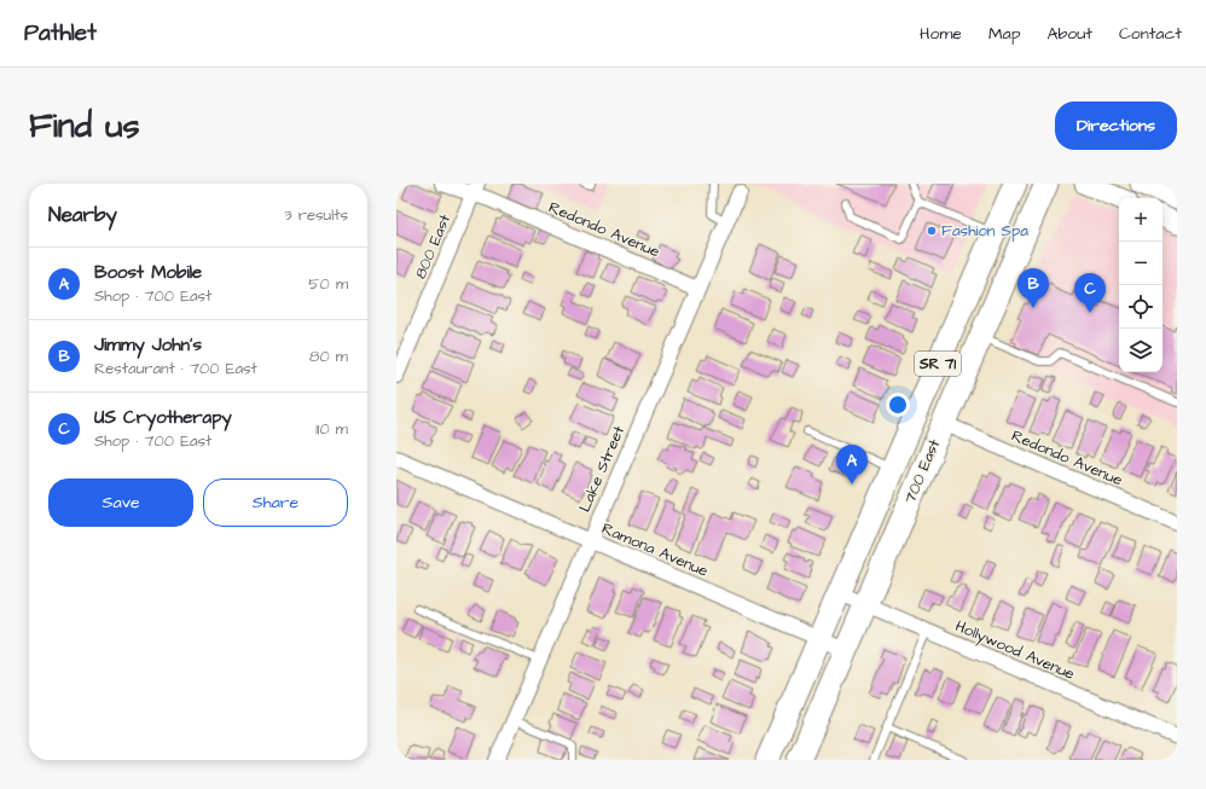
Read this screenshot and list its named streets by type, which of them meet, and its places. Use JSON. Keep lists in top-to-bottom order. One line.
{"streets":{"main road":["SR 71","700 East"],"street":["Redondo Avenue","800 East","Lake Street","Ramona Avenue","Hollywood Avenue"]},"crossings":[["Redondo Avenue","800 East"],["Redondo Avenue","Lake Street"],["Redondo Avenue","700 East"],["Lake Street","Ramona Avenue"],["700 East","Ramona Avenue"],["700 East","Hollywood Avenue"]],"places":["Fashion Spa"],"page":{"header":"Pathlet","nav":["Home","Map","About","Contact"],"buttons":["Directions",["Save","Share"]],"title":"Find us","heading":["Nearby","3 results"],"map_buttons":["+","−"],"list":[{"mark":"A","name":"Boost Mobile","note":"Shop · 700 East","value":"50 m"},{"mark":"B","name":"Jimmy John's","note":"Restaurant · 700 East","value":"80 m"},{"mark":"C","name":"US Cryotherapy","note":"Shop · 700 East","value":"110 m"}],"pins":["B","C","A"]}}
